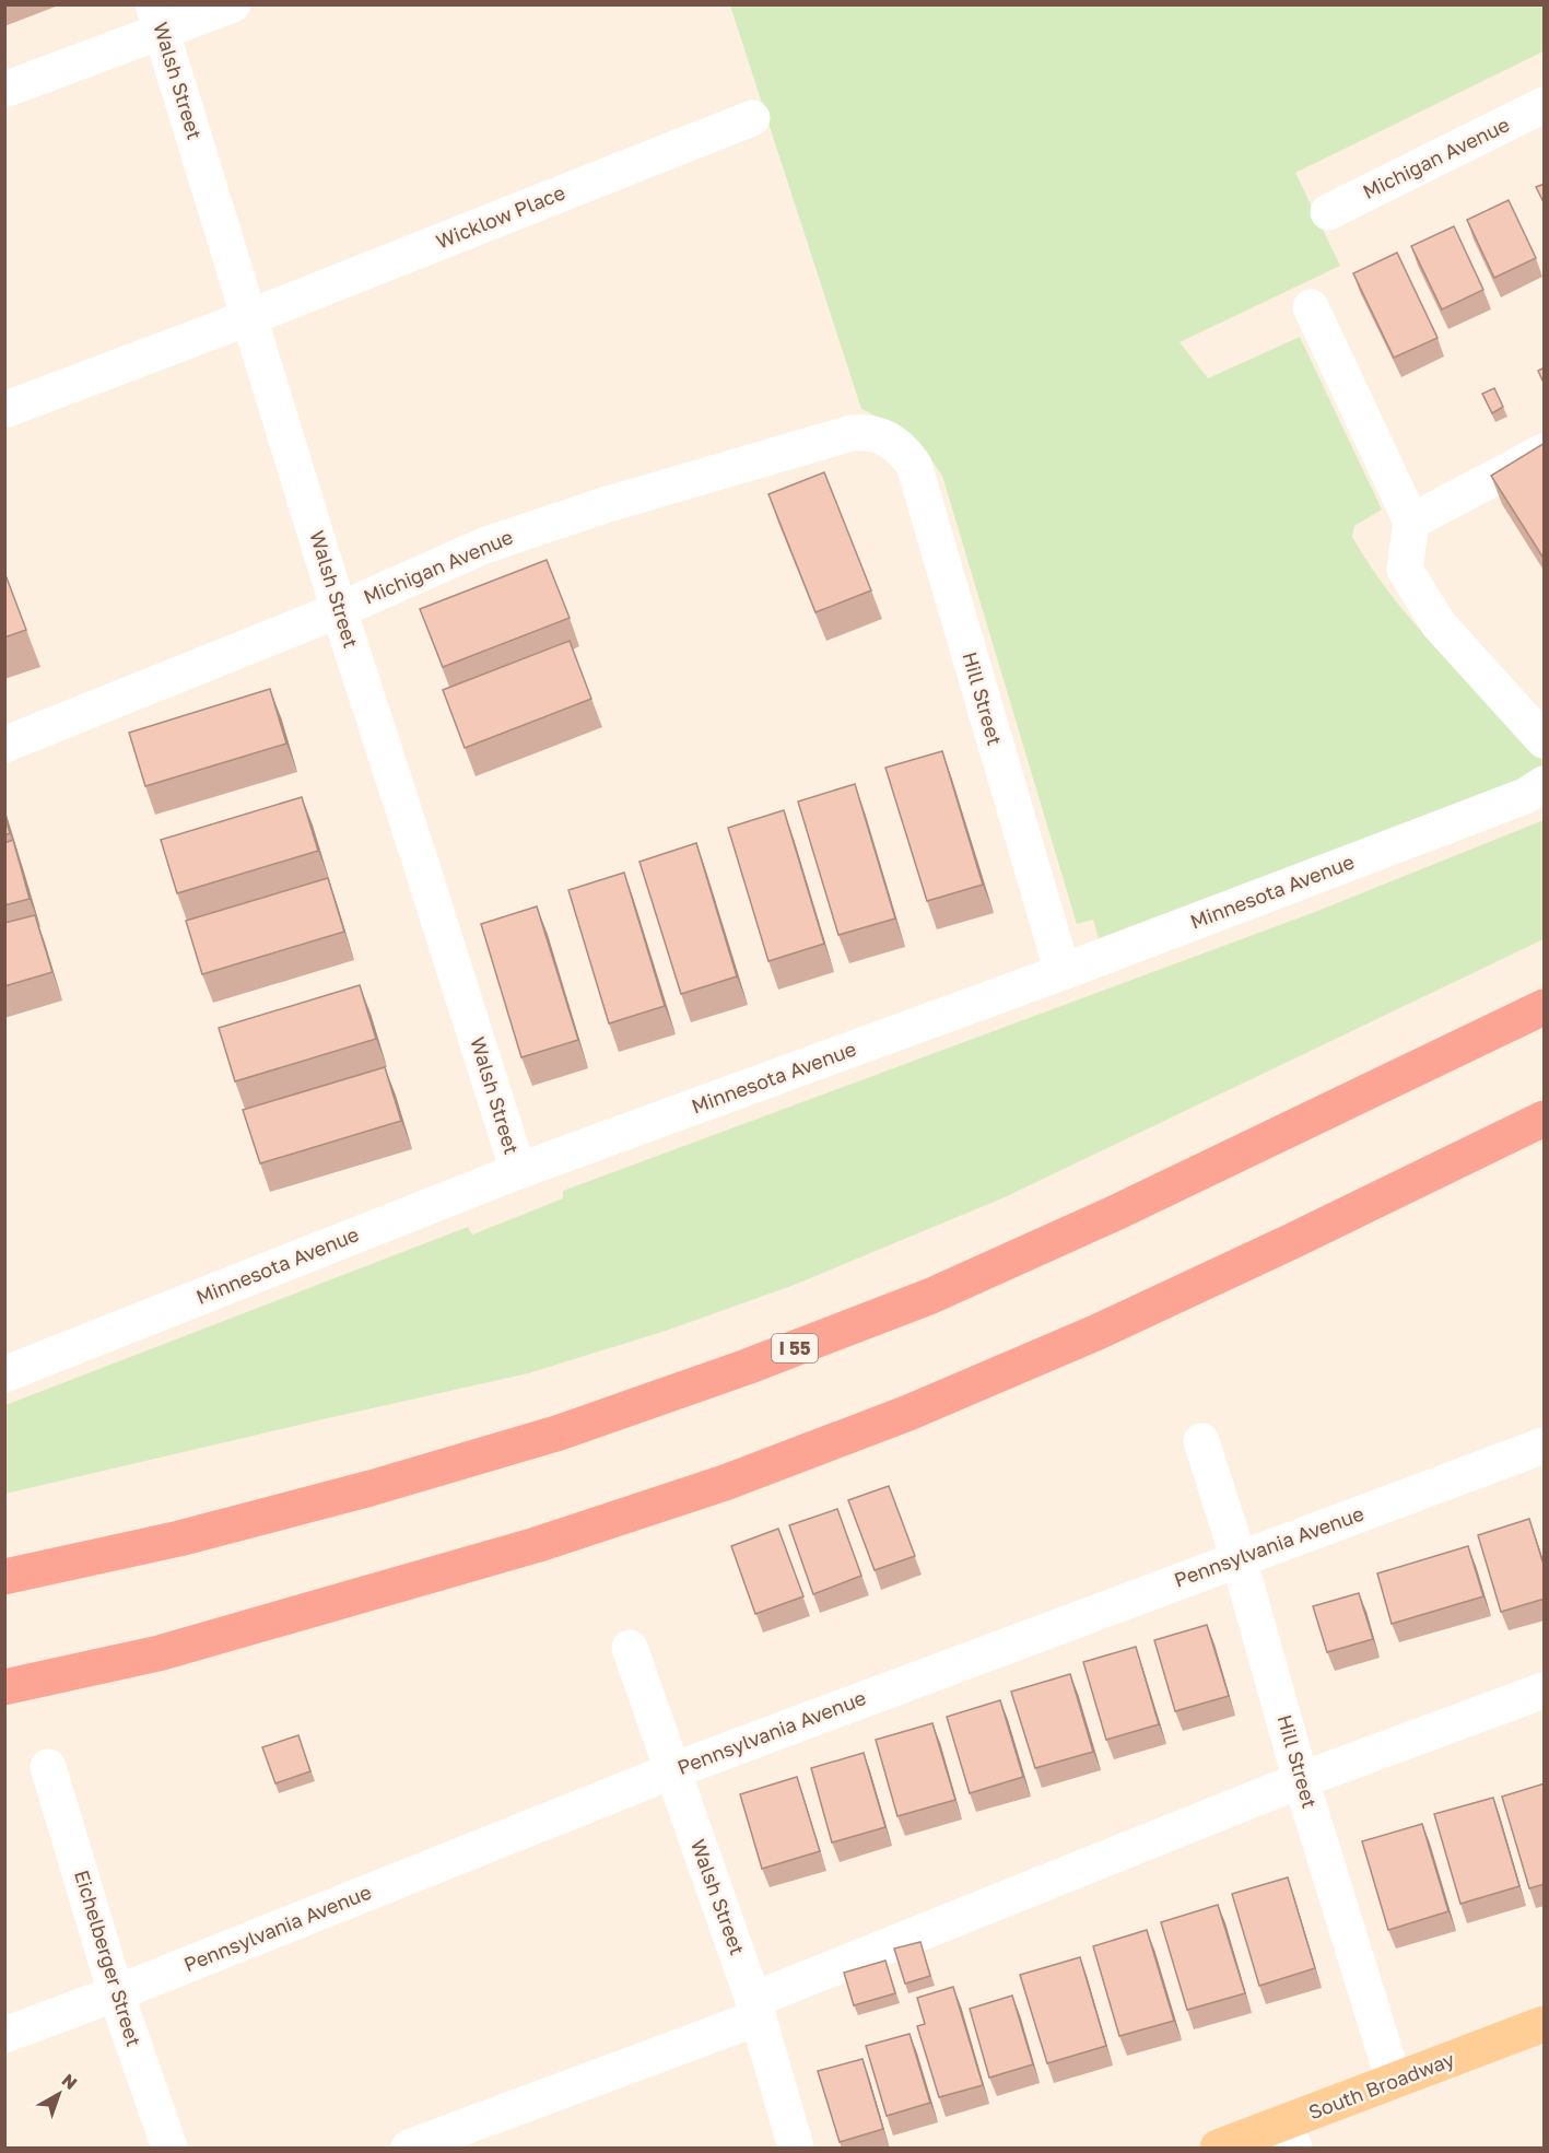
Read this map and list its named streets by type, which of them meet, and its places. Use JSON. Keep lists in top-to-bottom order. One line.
{"streets":{"highway":["I 55"],"main road":["South Broadway"],"street":["Walsh Street","Michigan Avenue","Wicklow Place","Hill Street","Minnesota Avenue","Pennsylvania Avenue","Eichelberger Street"]},"crossings":[["Walsh Street","Michigan Avenue"],["Walsh Street","Wicklow Place"],["Walsh Street","Minnesota Avenue"],["Walsh Street","Pennsylvania Avenue"],["Michigan Avenue","Hill Street"],["Hill Street","Minnesota Avenue"],["Hill Street","Pennsylvania Avenue"],["Hill Street","South Broadway"],["Pennsylvania Avenue","Eichelberger Street"]],"north":"top right"}
